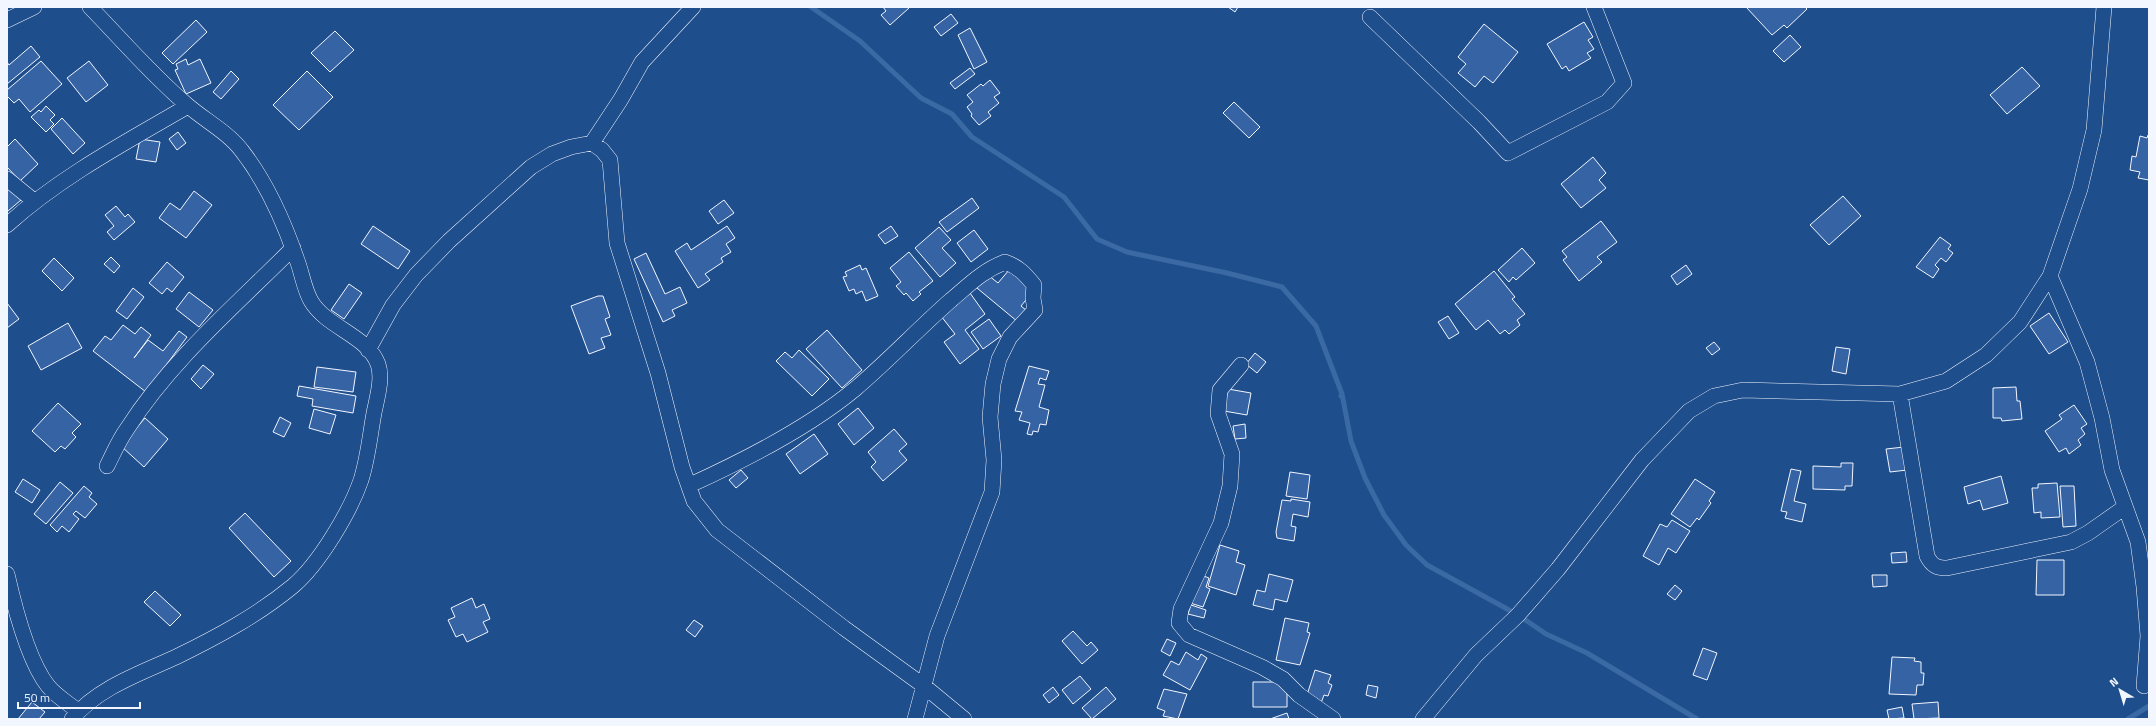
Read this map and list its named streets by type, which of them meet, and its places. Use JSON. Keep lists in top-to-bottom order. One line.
{"scale_bar":"50 m","north":"top left"}
